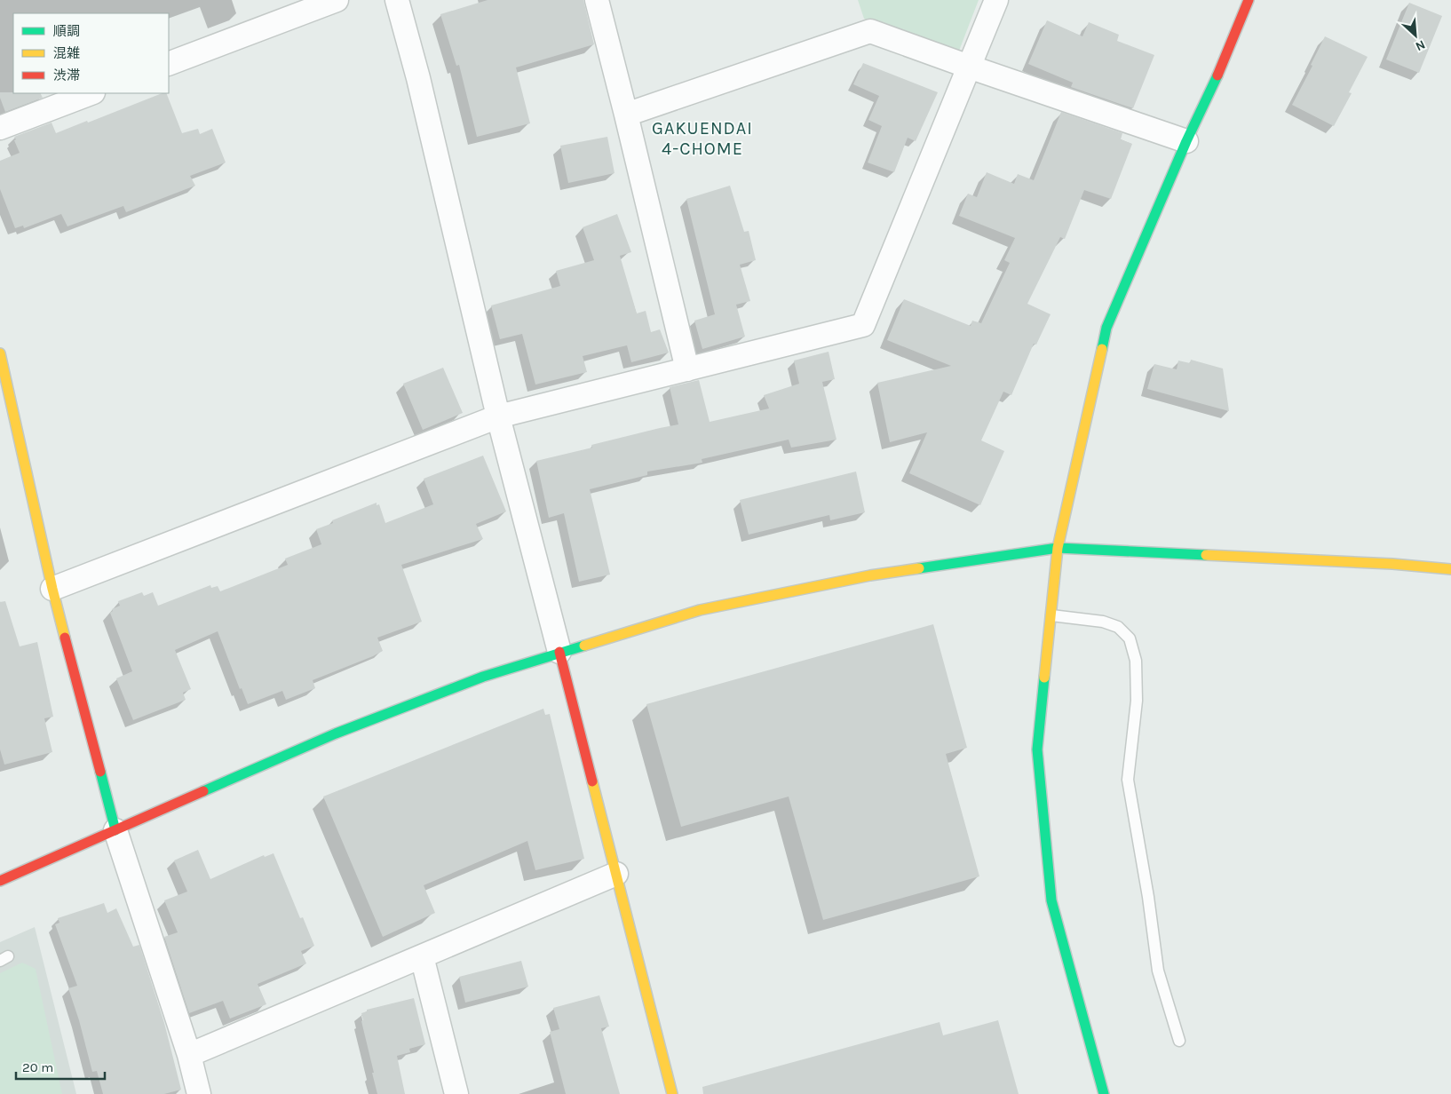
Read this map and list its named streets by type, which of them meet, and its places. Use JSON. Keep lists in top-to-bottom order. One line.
{"districts":["GAKUENDAI 4-CHOME"],"legend":["順調","混雑","渋滞"],"scale_bar":"20 m","north":"bottom right"}
